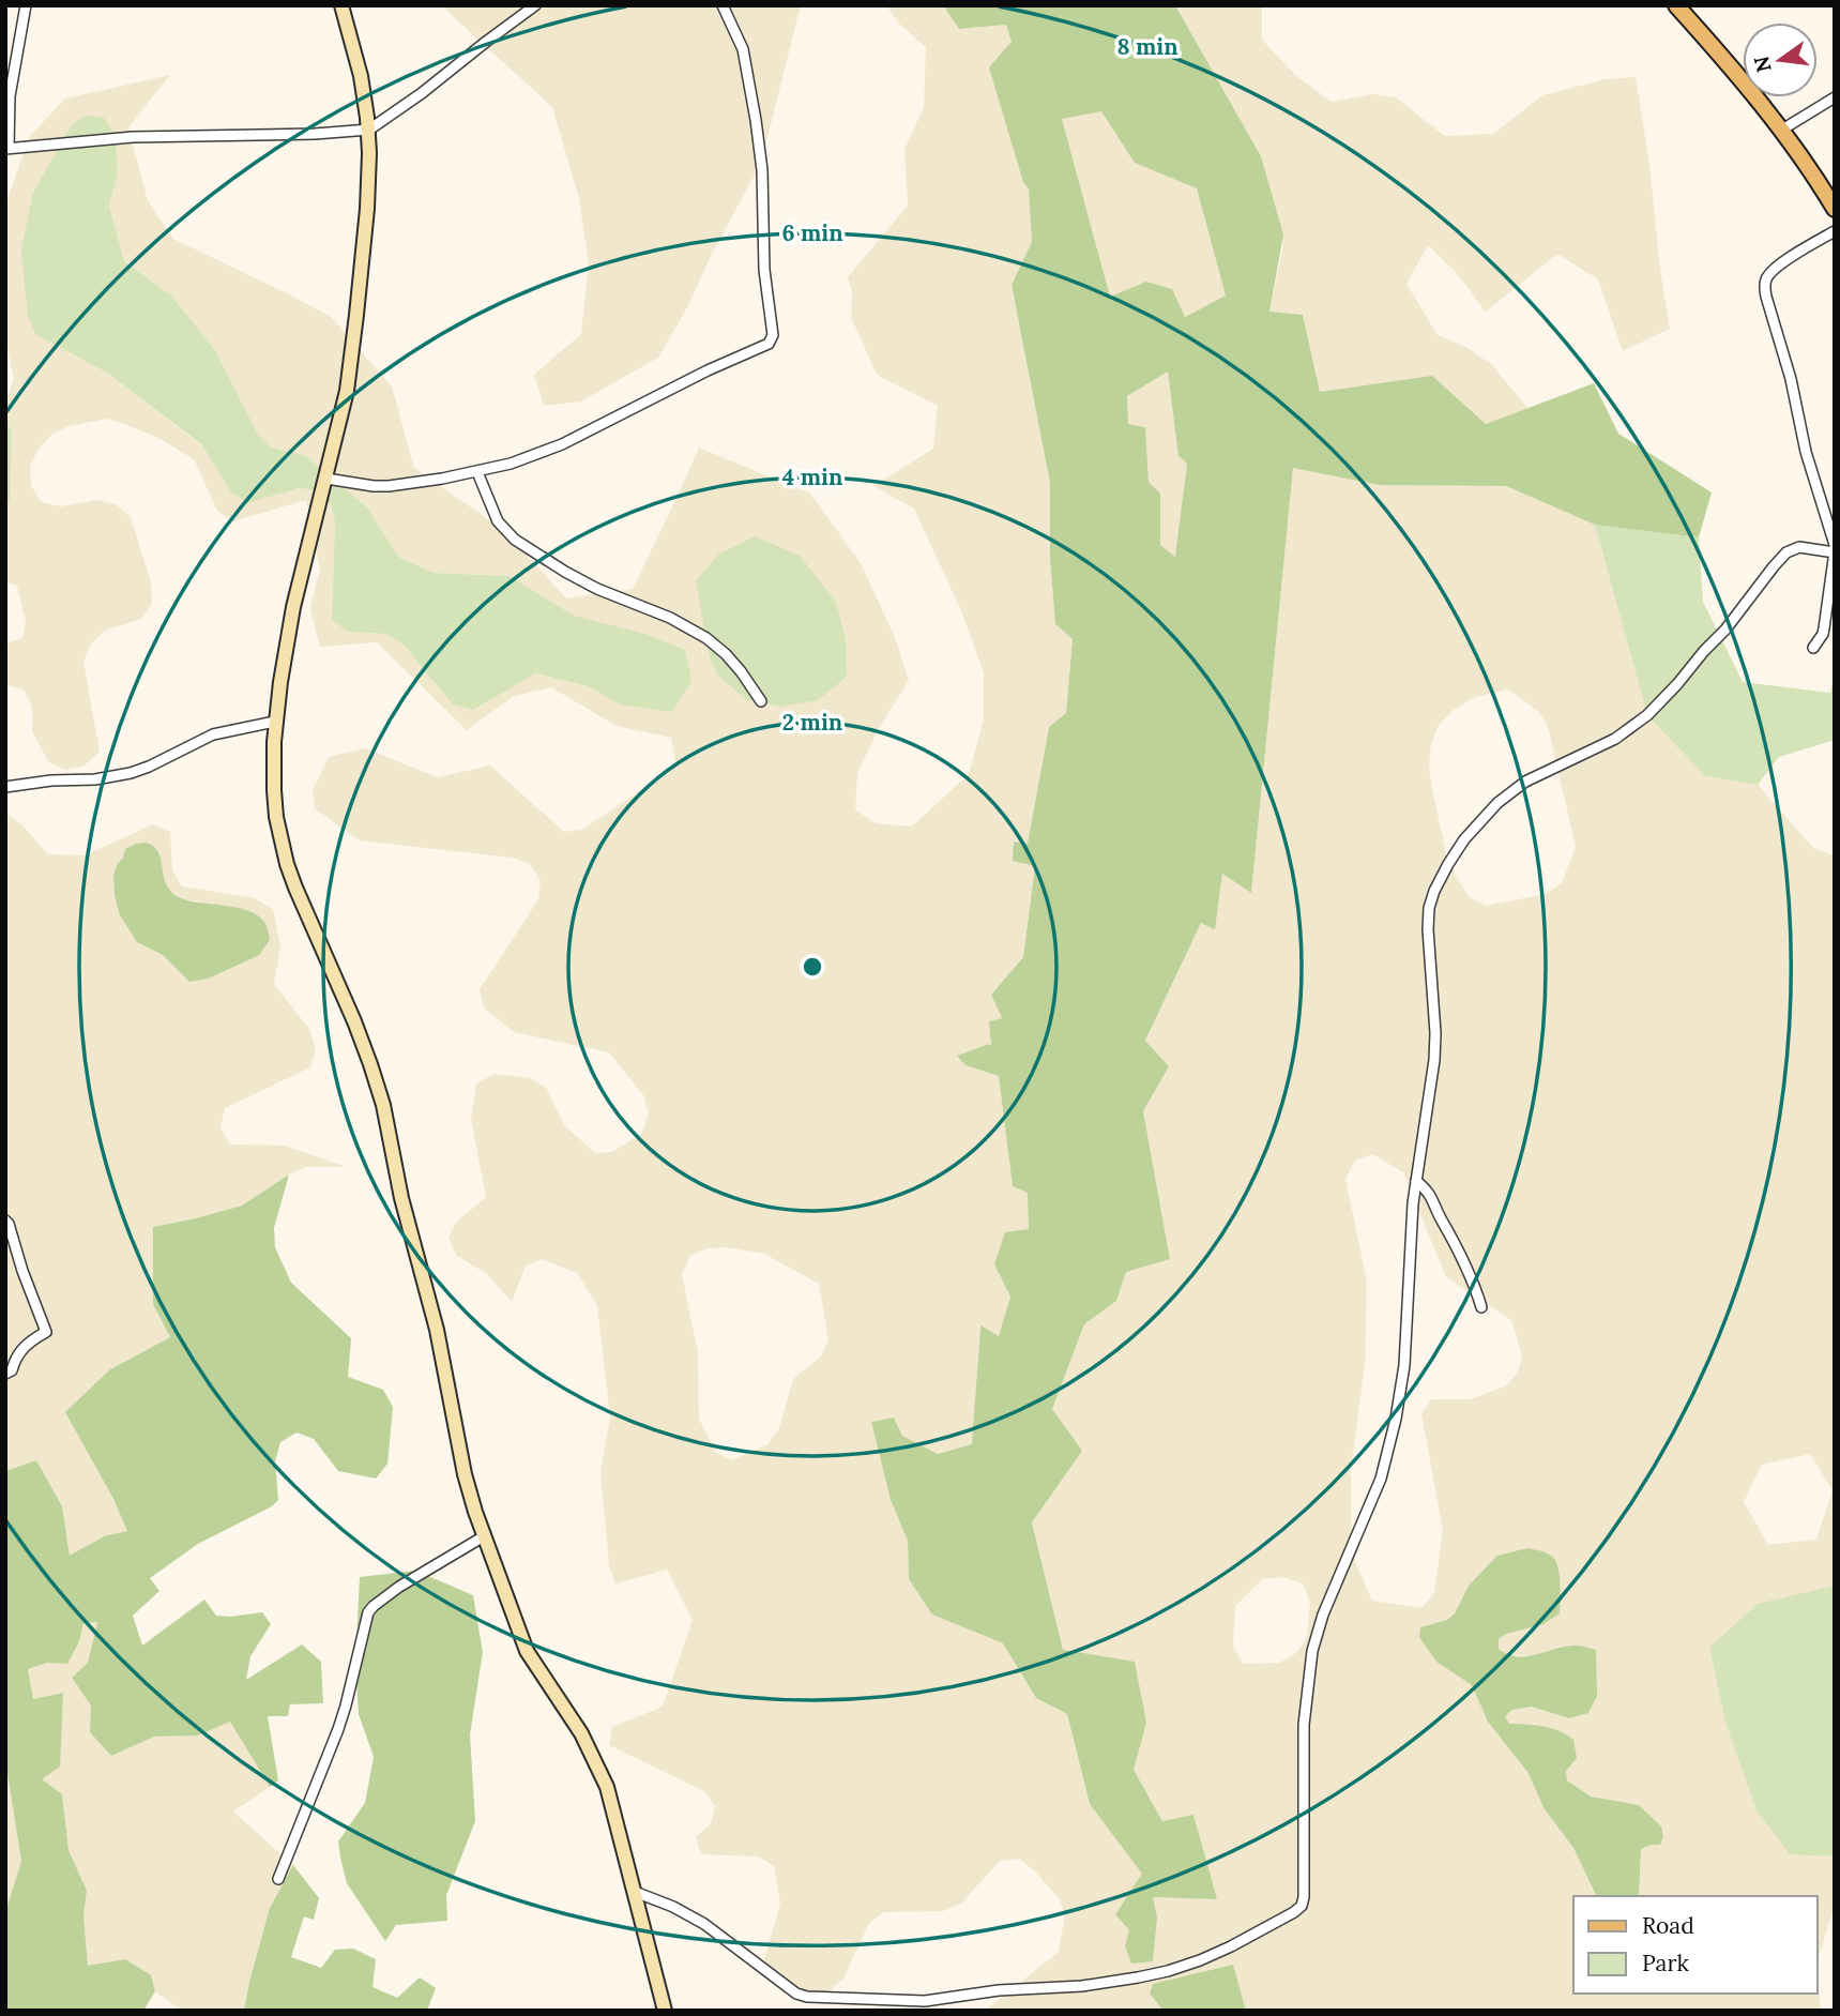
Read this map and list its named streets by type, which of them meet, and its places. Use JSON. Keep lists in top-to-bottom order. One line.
{"legend":["Road","Park"],"north":"left","rings":["8 min","6 min","4 min","2 min"]}
